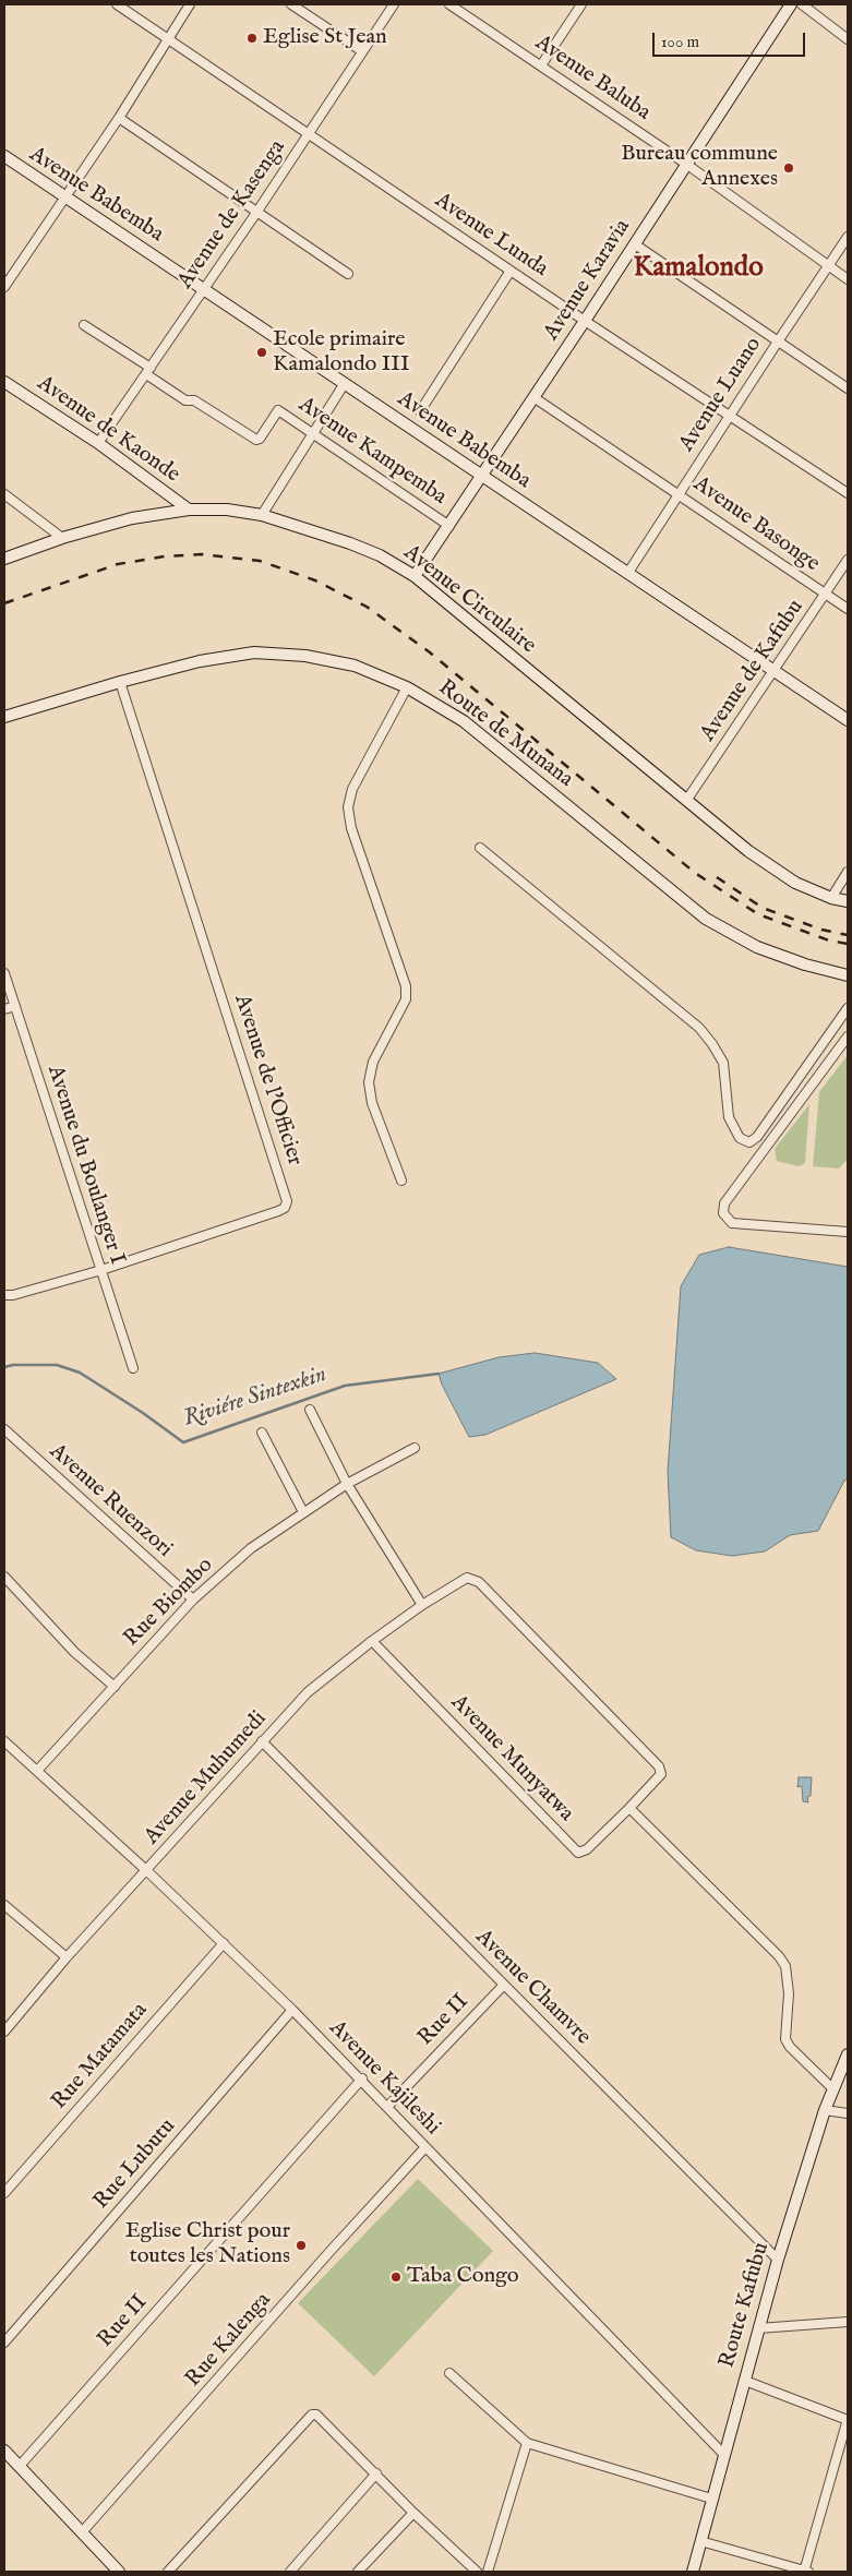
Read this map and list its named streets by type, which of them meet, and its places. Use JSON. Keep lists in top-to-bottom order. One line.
{"streets":{"street":["Avenue Baluba","Avenue Babemba","Avenue de Kasenga","Avenue Lunda","Avenue Karavia","Avenue Luano","Avenue de Kaonde","Avenue Kampemba","Avenue Basonge","Avenue Circulaire","Avenue de Kafubu","Route de Munana","Avenue de l'Officier","Avenue du Boulanger I","Avenue Ruenzori","Rue Biombo","Avenue Munyatwa","Avenue Muhumedi","Avenue Chamvre","Rue II","Rue Matamata","Avenue Kajileshi","Rue Lubutu","Route Kafubu","Rue Kalenga"]},"crossings":[["Avenue Baluba","Avenue Karavia"],["Avenue Baluba","Avenue Luano"],["Avenue Babemba","Avenue de Kasenga"],["Avenue Babemba","Avenue Karavia"],["Avenue Babemba","Avenue Luano"],["Avenue Babemba","Avenue de Kafubu"],["Avenue de Kasenga","Avenue Lunda"],["Avenue de Kasenga","Avenue de Kaonde"],["Avenue de Kasenga","Avenue Kampemba"],["Avenue Lunda","Avenue Karavia"],["Avenue Lunda","Avenue Luano"],["Avenue Karavia","Avenue Kampemba"],["Avenue Karavia","Avenue Basonge"],["Avenue Karavia","Avenue Circulaire"],["Avenue Luano","Avenue Basonge"],["Avenue de Kaonde","Avenue Circulaire"],["Avenue Basonge","Avenue de Kafubu"],["Avenue Circulaire","Avenue de Kafubu"],["Route de Munana","Avenue de l'Officier"],["Avenue de l'Officier","Avenue du Boulanger I"],["Avenue Ruenzori","Rue Biombo"],["Rue Biombo","Avenue Kajileshi"],["Avenue Munyatwa","Avenue Muhumedi"],["Avenue Muhumedi","Avenue Chamvre"],["Avenue Muhumedi","Avenue Kajileshi"],["Avenue Chamvre","Rue II"],["Avenue Chamvre","Route Kafubu"],["Rue II","Avenue Kajileshi"],["Rue Matamata","Avenue Kajileshi"],["Avenue Kajileshi","Rue Lubutu"],["Avenue Kajileshi","Route Kafubu"],["Avenue Kajileshi","Rue Kalenga"]],"districts":["Kamalondo"],"water":["Riviére Sintexkin"],"places":["Eglise St Jean","Bureau commune Annexes","Ecole primaire Kamalondo III","Eglise Christ pour toutes les Nations","Taba Congo"],"scale_bar":"100 m"}
